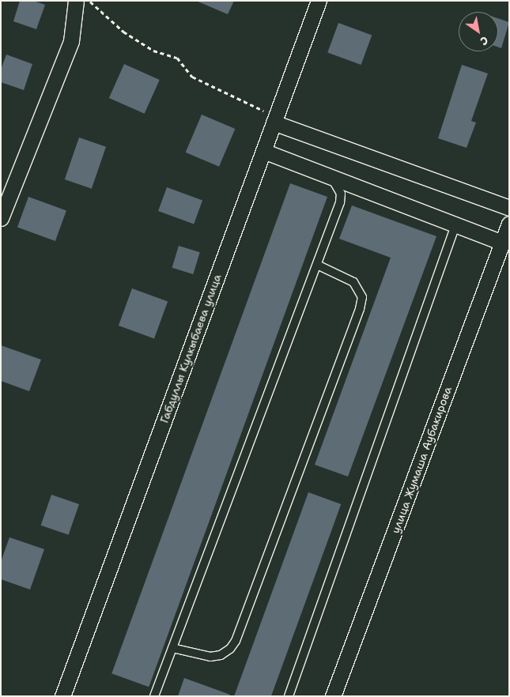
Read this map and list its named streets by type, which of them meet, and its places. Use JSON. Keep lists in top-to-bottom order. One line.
{"streets":{"street":["Габдуллы Кулкыбаева улица","улица Жумаша Аубакирова"]},"north":"bottom right"}
